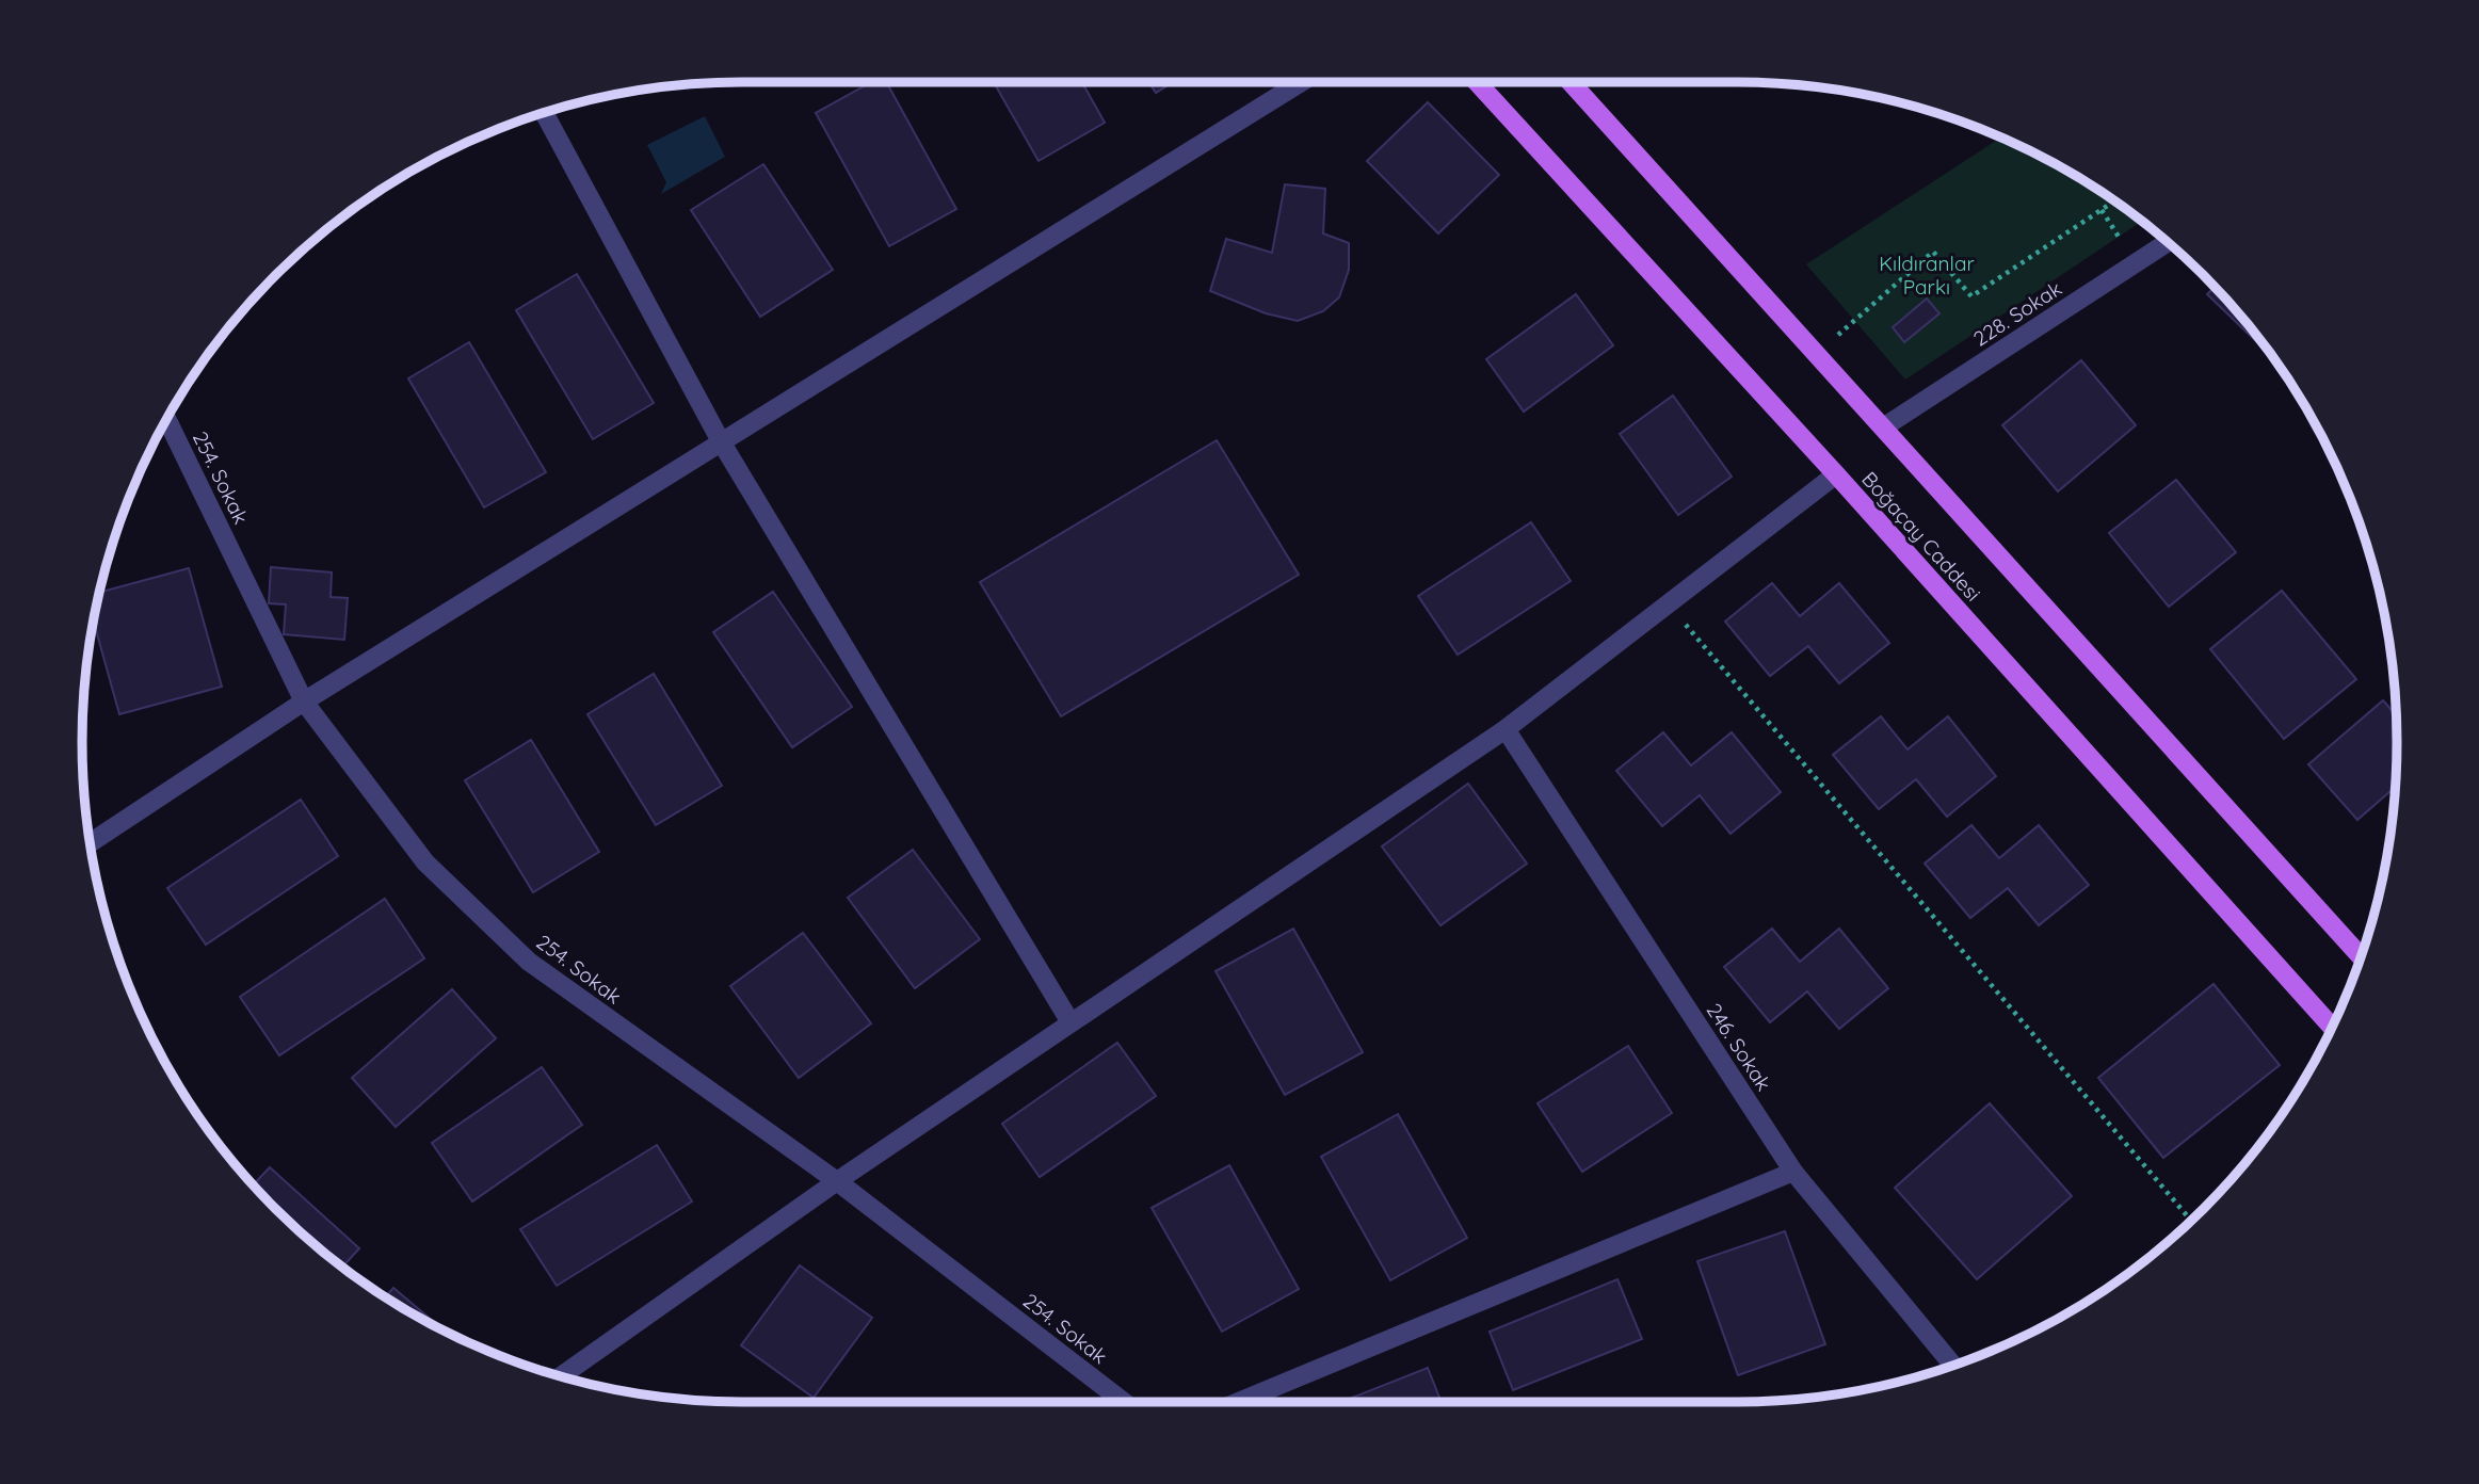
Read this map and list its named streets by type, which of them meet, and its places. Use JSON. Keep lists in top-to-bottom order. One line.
{"streets":{"main road":["Boğaçay Caddesi"],"street":["228. Sokak","254. Sokak","246. Sokak"]},"parks":["Kıldıranlar Parkı"]}
